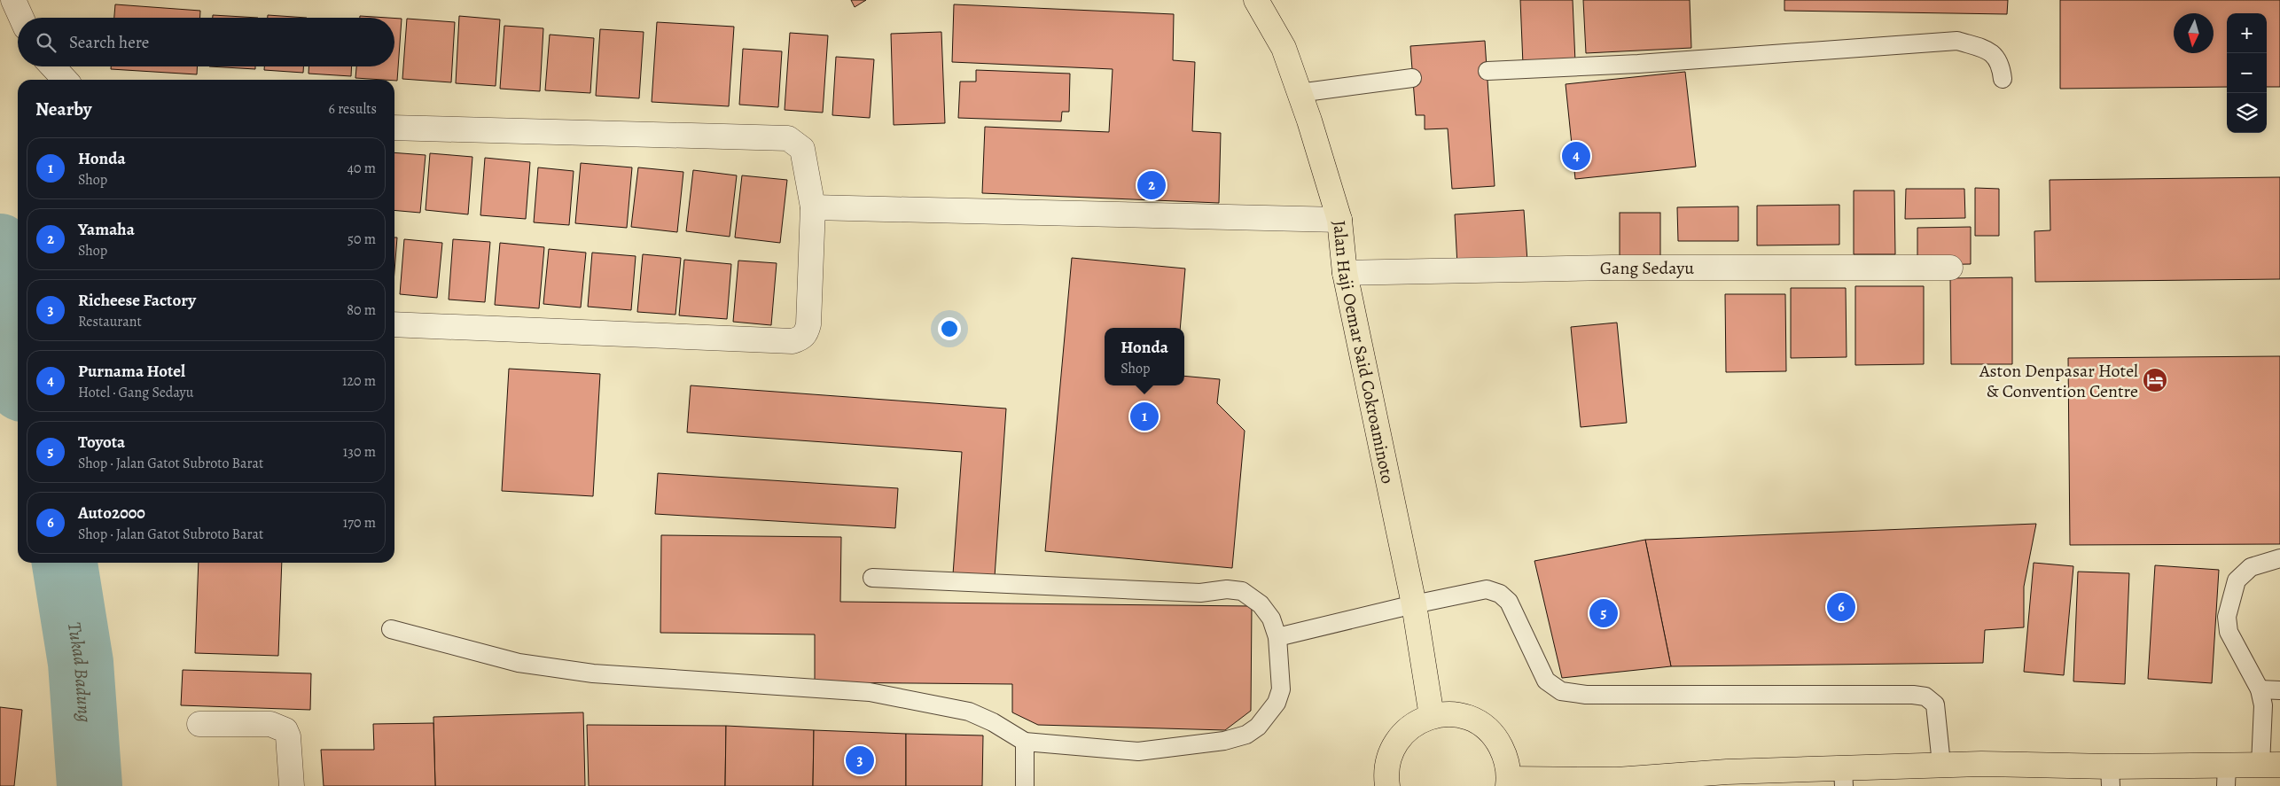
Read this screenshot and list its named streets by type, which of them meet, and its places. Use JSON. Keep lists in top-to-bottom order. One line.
{"streets":{"highway":["Jalan Haji Oemar Said Cokroaminoto"],"street":["Gang Sedayu"]},"crossings":[["Gang Sedayu","Jalan Haji Oemar Said Cokroaminoto"]],"water":["Tukad Badung"],"places":{"hotel":["Aston Denpasar Hotel & Convention Centre"]},"north":"bottom","page":{"map_buttons":["+","−"],"search":"Search here","heading":["Nearby","6 results"],"list":[{"mark":"1","name":"Honda","note":"Shop","value":"40 m"},{"mark":"2","name":"Yamaha","note":"Shop","value":"50 m"},{"mark":"3","name":"Richeese Factory","note":"Restaurant","value":"80 m"},{"mark":"4","name":"Purnama Hotel","note":"Hotel · Gang Sedayu","value":"120 m"},{"mark":"5","name":"Toyota","note":"Shop · Jalan Gatot Subroto Barat","value":"130 m"},{"mark":"6","name":"Auto2000","note":"Shop · Jalan Gatot Subroto Barat","value":"170 m"}],"pins":["4","2","1","6","5","3"],"popup":["Honda","Shop"]}}
